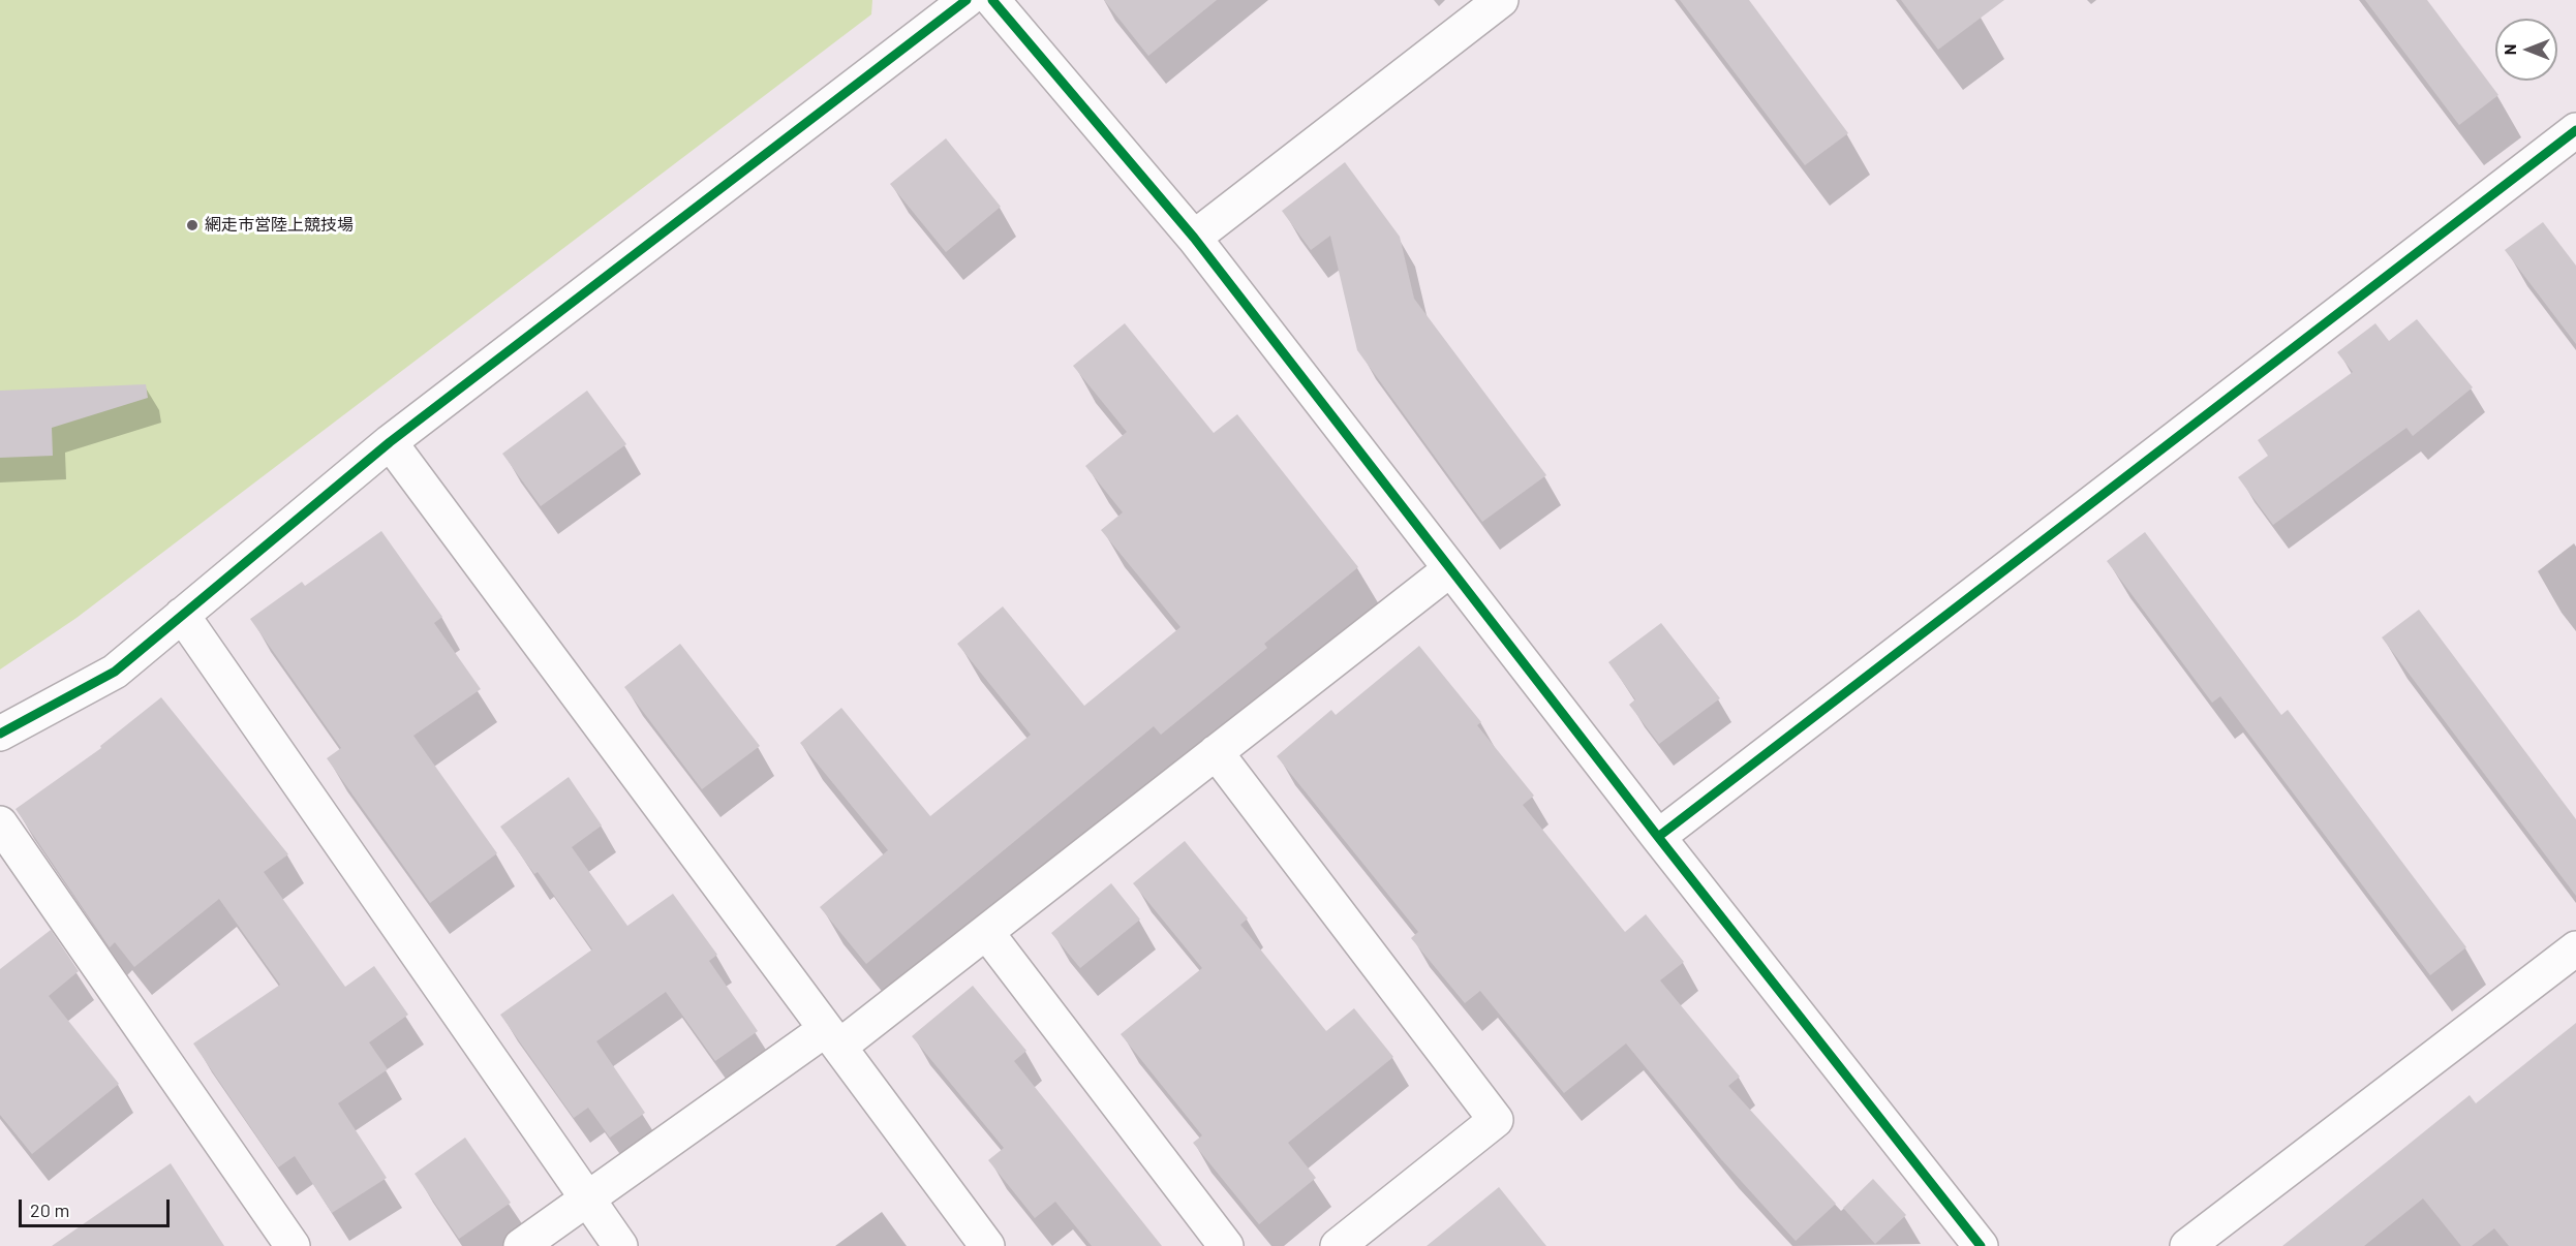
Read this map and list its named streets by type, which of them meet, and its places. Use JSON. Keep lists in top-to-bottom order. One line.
{"places":["網走市営陸上競技場"],"scale_bar":"20 m","north":"left"}
